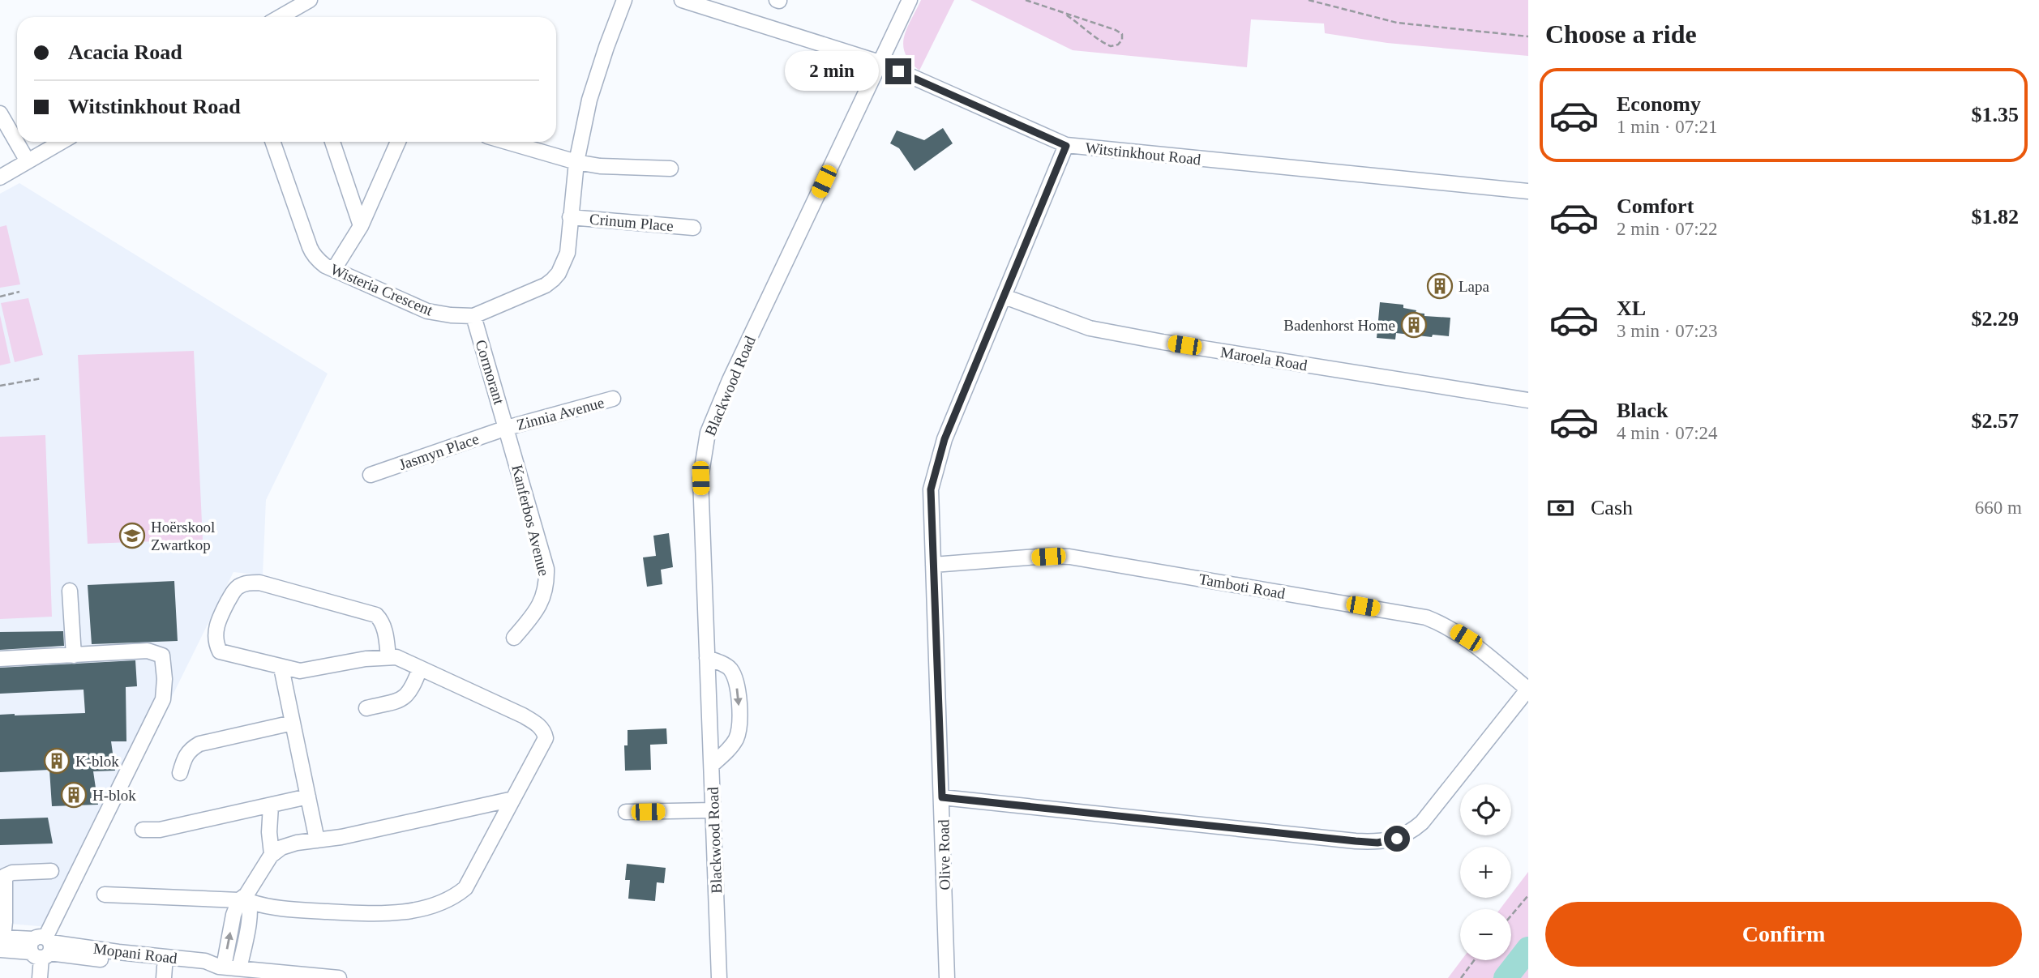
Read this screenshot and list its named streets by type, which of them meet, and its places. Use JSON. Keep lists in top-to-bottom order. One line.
{"streets":{"street":["Witstinkhout Road","Crinum Place","Wisteria Crescent","Maroela Road","Cormorant","Blackwood Road","Zinnia Avenue","Jasmyn Place","Kanferbos Avenue","Tamboti Road","Olive Road","Mopani Road"]},"crossings":[["Witstinkhout Road","Blackwood Road"],["Witstinkhout Road","Olive Road"],["Crinum Place","Wisteria Crescent"],["Wisteria Crescent","Cormorant"],["Maroela Road","Olive Road"],["Cormorant","Zinnia Avenue"],["Cormorant","Jasmyn Place"],["Cormorant","Kanferbos Avenue"],["Zinnia Avenue","Jasmyn Place"],["Zinnia Avenue","Kanferbos Avenue"],["Jasmyn Place","Kanferbos Avenue"],["Tamboti Road","Olive Road"]],"places":{"building":["Lapa","Badenhorst Home","K-blok","H-blok"],"school or university":["Hoërskool Zwartkop"]},"page":{"heading":"Choose a ride","banner":["Acacia Road","Witstinkhout Road"],"bubble":"2 min","list":[{"name":"Economy","note":"1 min · 07:21","value":"$1.35"},{"name":"Comfort","note":"2 min · 07:22","value":"$1.82"},{"name":"XL","note":"3 min · 07:23","value":"$2.29"},{"name":"Black","note":"4 min · 07:24","value":"$2.57"}],"pay":["Cash","660 m"],"map_buttons":["+","−"],"buttons":"Confirm"}}
